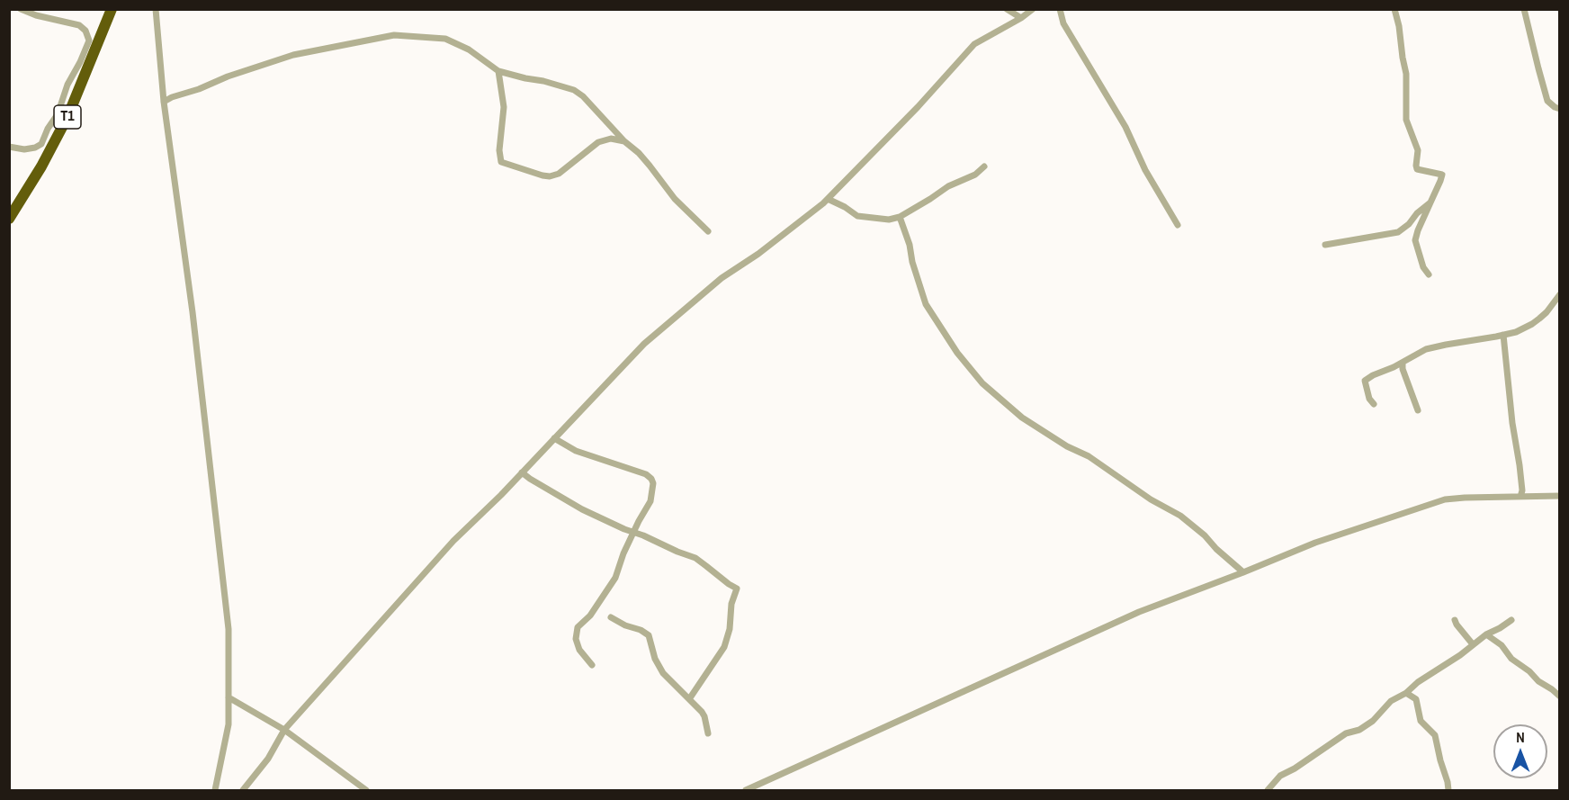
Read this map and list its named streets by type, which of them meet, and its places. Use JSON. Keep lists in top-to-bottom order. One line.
{"streets":{"highway":["T1"]},"north":"top"}
